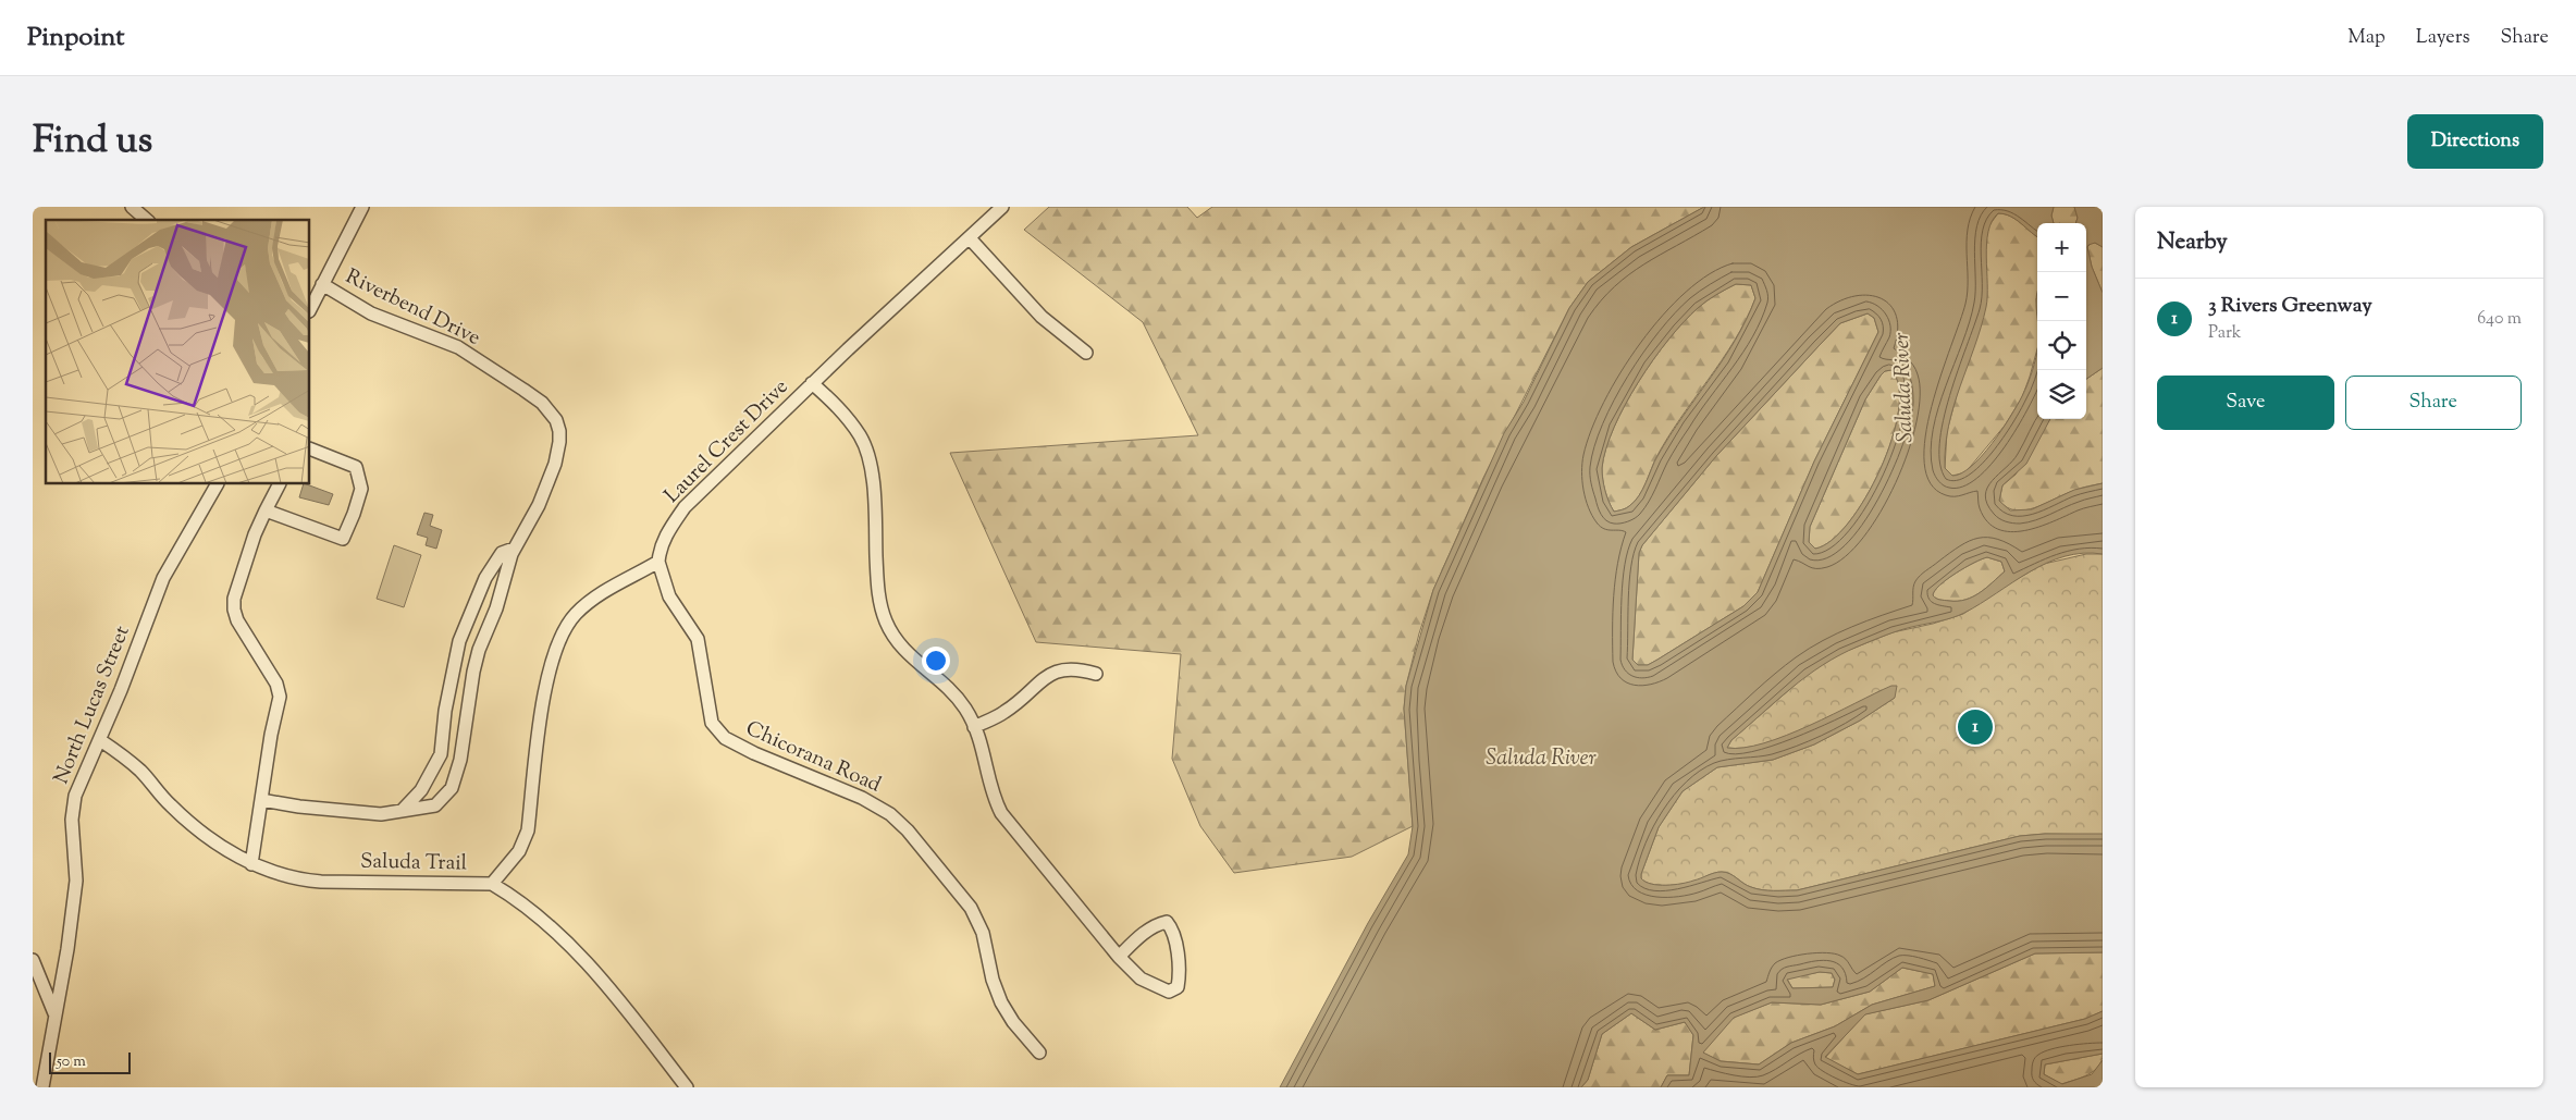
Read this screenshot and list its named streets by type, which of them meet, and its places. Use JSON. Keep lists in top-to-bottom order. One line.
{"streets":{"street":["Riverbend Drive","Laurel Crest Drive","North Lucas Street","Chicorana Road","Saluda Trail"]},"crossings":[["Laurel Crest Drive","Chicorana Road"],["North Lucas Street","Saluda Trail"]],"water":["Saluda River"],"scale_bar":"50 m","page":{"header":"Pinpoint","nav":["Map","Layers","Share"],"title":"Find us","buttons":["Directions",["Save","Share"]],"heading":"Nearby","map_buttons":["+","−"],"list":[{"mark":"1","name":"3 Rivers Greenway","note":"Park","value":"640 m"}],"pins":"1","scale":"50 m"}}
